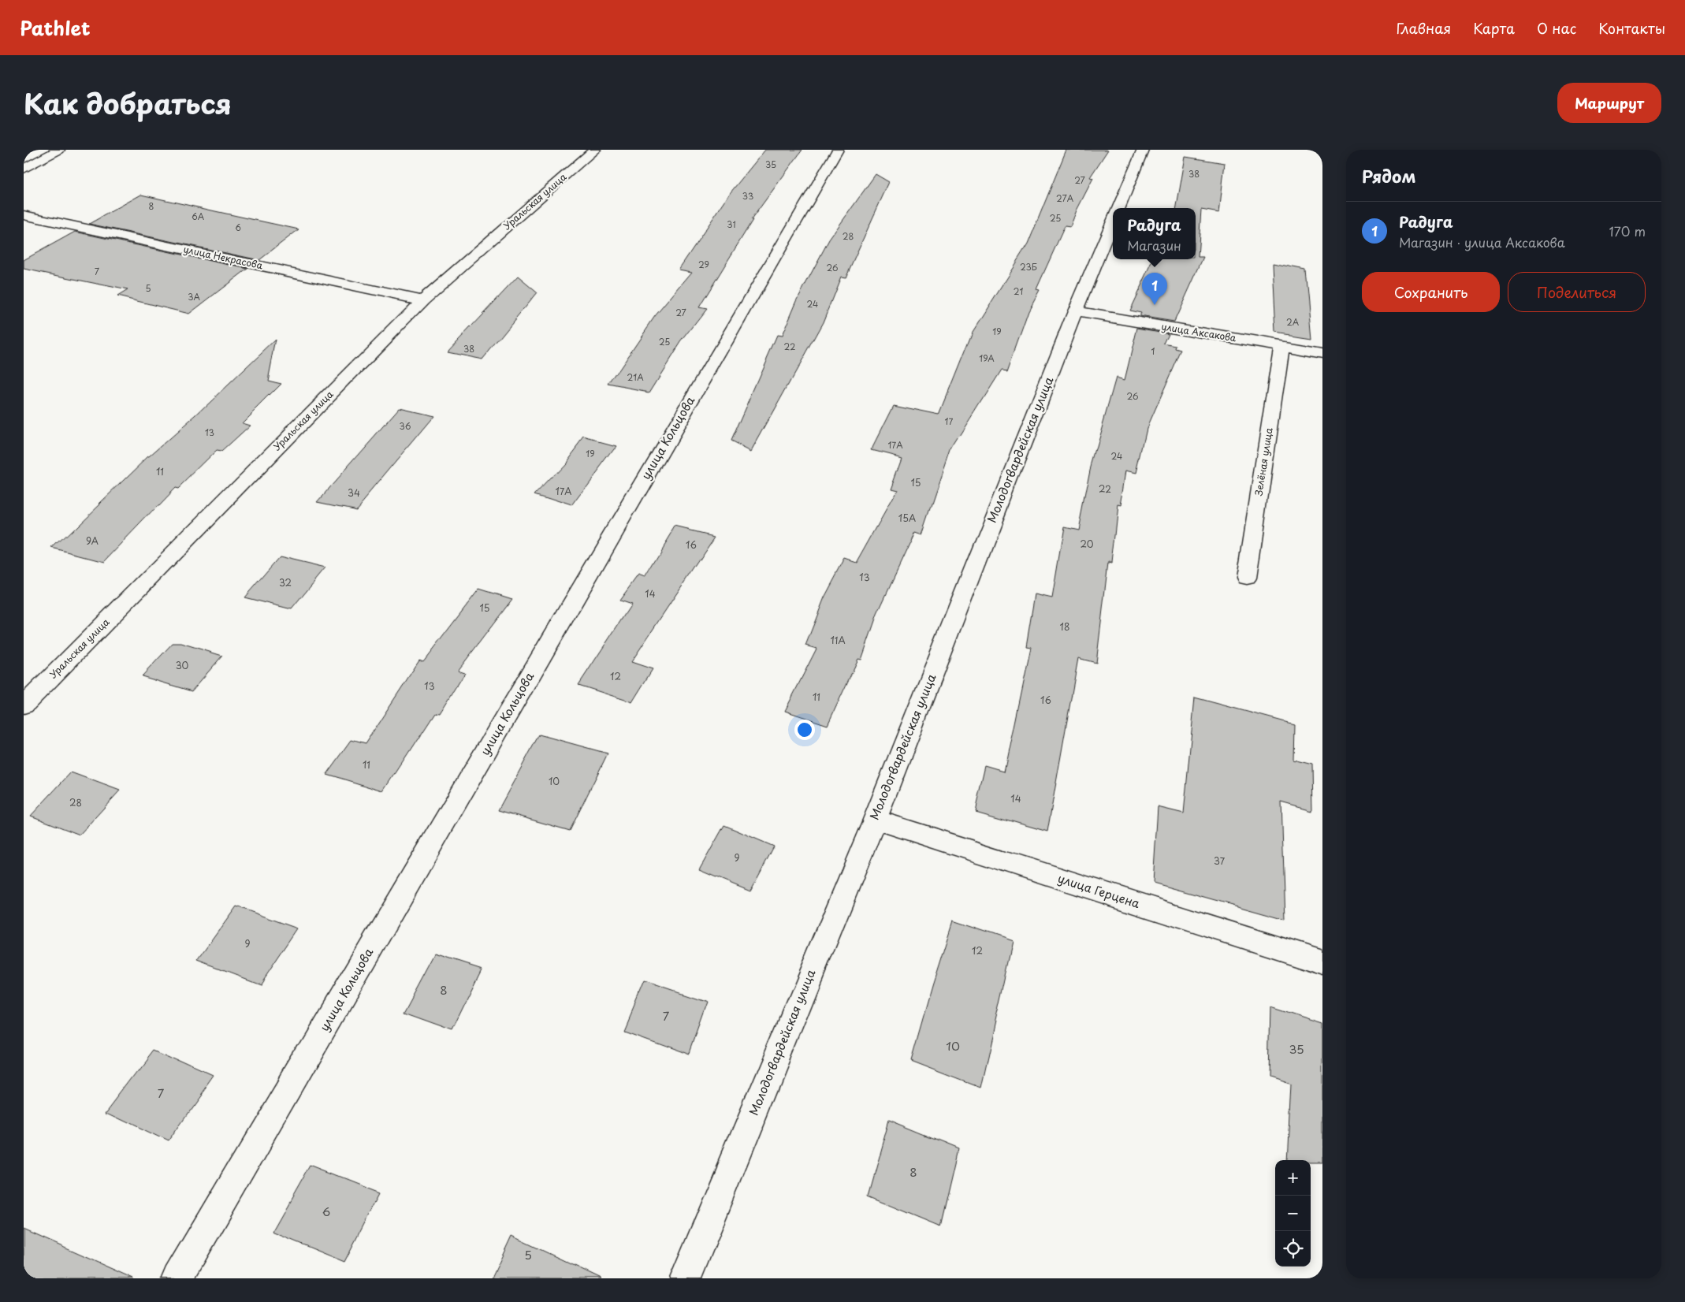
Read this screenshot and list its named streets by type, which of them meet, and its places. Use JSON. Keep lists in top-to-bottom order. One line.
{"streets":{"street":["Уральская улица","улица Некрасова","улица Аксакова","улица Кольцова","Молодогвардейская улица","Зелёная улица","улица Герцена"]},"crossings":[["Уральская улица","улица Некрасова"],["улица Аксакова","Молодогвардейская улица"],["улица Аксакова","Зелёная улица"],["Молодогвардейская улица","улица Герцена"]],"house_numbers":["35","38","27","33","27А","8","6А","25","31","6","28","29","23Б","26","7","5","21","3А","24","27","2А","19","25","22","38","1","19А","21А","26","17","36","13","17А","19","24","11","15","22","17А","34","15А","9А","20","16","13","32","14","15","18","11А","30","12","13","11","16","11","10","14","28","9","37","9","12","8","7","10","35","7","8","6","5"],"page":{"header":"Pathlet","nav":["Главная","Карта","О нас","Контакты"],"title":"Как добраться","buttons":["Маршрут",["Сохранить","Поделиться"]],"heading":"Рядом","list":[{"mark":"1","name":"Радуга","note":"Магазин · улица Аксакова","value":"170 m"}],"popup":["Радуга","Магазин"],"pins":"1","map_buttons":["+","−"]}}
